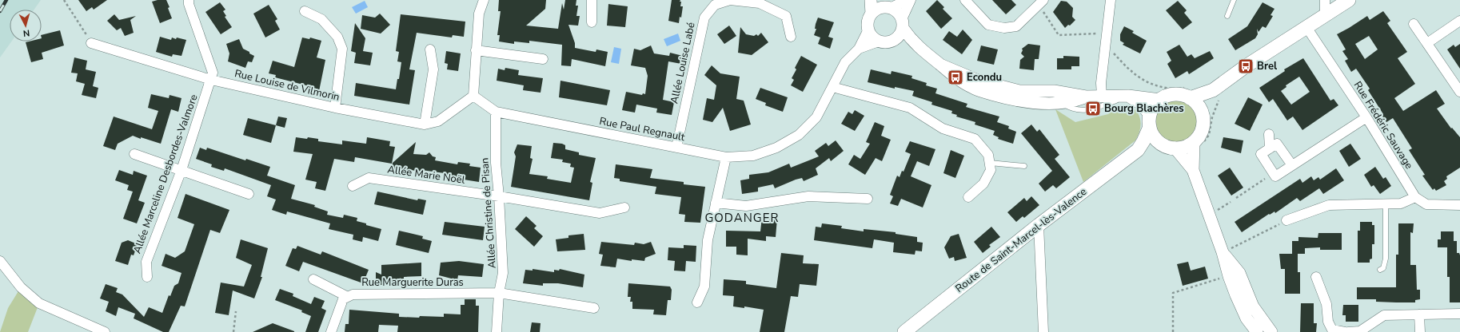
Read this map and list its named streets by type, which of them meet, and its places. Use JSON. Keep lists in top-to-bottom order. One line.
{"streets":{"main road":["Route de Saint-Marcel-lès-Valence"],"street":["Allée Louise Labé","Rue Louise de Vilmorin","Rue Frédéric Sauvage","Rue Paul Regnault","Allée Marceline Desbordes-Valmore","Allée Marie Noël","Allée Christine de Pisan","Rue Marguerite Duras"]},"crossings":[["Allée Louise Labé","Rue Paul Regnault"],["Rue Louise de Vilmorin","Rue Paul Regnault"],["Rue Louise de Vilmorin","Allée Marceline Desbordes-Valmore"],["Rue Paul Regnault","Allée Christine de Pisan"],["Allée Marie Noël","Allée Christine de Pisan"],["Allée Christine de Pisan","Rue Marguerite Duras"]],"districts":["GODANGER"],"places":{"bus stop":["Brel","Econdu","Bourg Blachères"]},"north":"bottom"}
